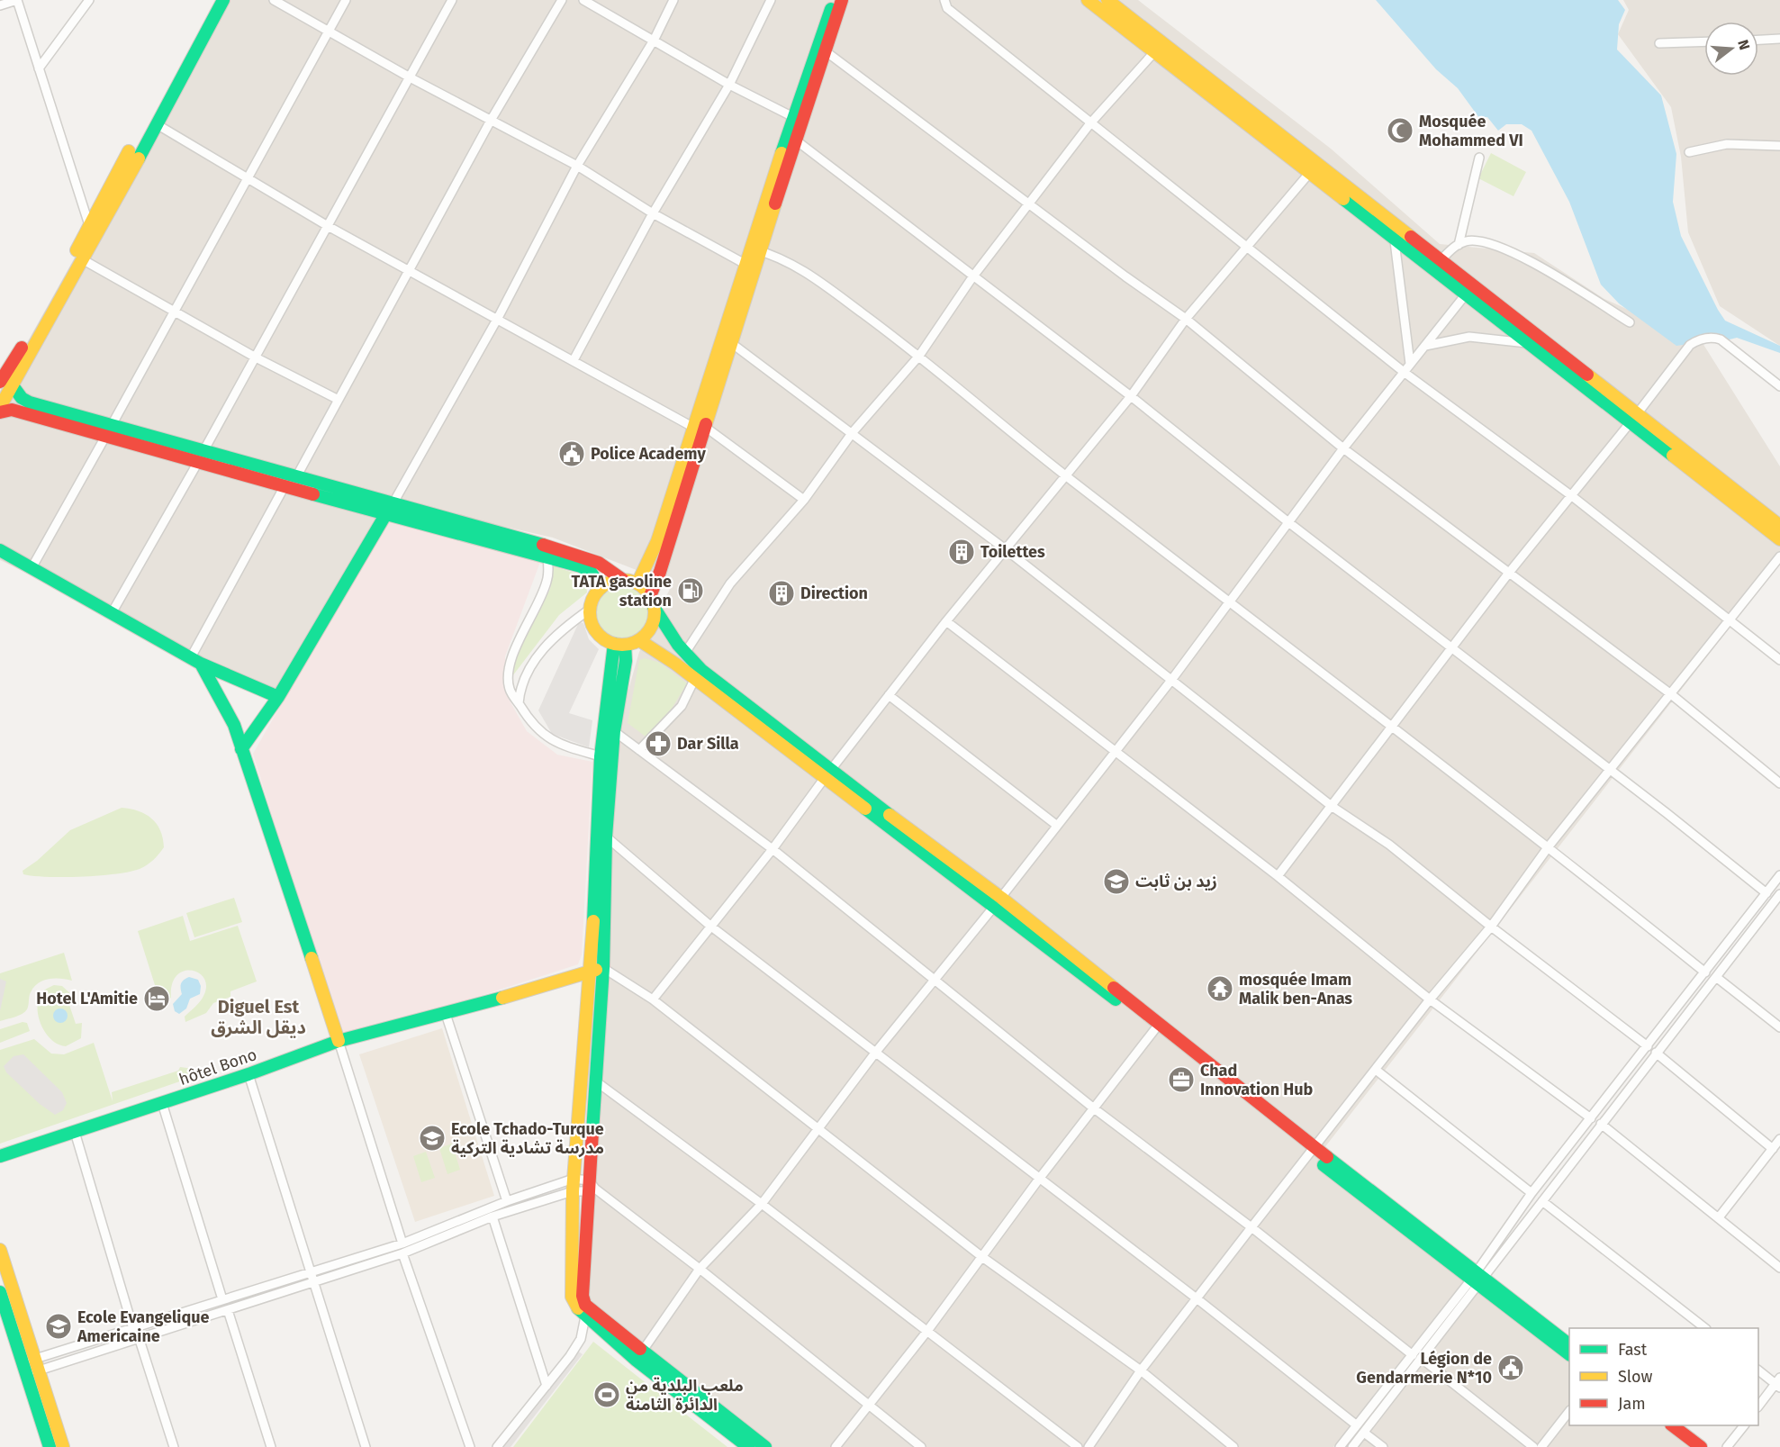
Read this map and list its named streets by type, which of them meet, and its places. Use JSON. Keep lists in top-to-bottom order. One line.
{"streets":{"main road":["hôtel Bono"]},"districts":["Diguel Est ديقل الشرق"],"places":{"mosque":["Mosquée Mohammed VI"],"public building":["Police Academy","Légion de Gendarmerie N*10"],"building":["Toilettes","Direction"],"fuel station":["TATA gasoline station"],"pharmacy":["Dar Silla"],"school or university":["زيد بن ثابت","Ecole Tchado-Turque مدرسة تشادية التركية","Ecole Evangelique Americaine"],"temple":["mosquée Imam Malik ben-Anas"],"hotel":["Hotel L'Amitie"],"office":["Chad Innovation Hub"],"sports":["ملعب البلدية من الدائرة الثامنة"]},"legend":["Fast","Slow","Jam"],"north":"right"}
